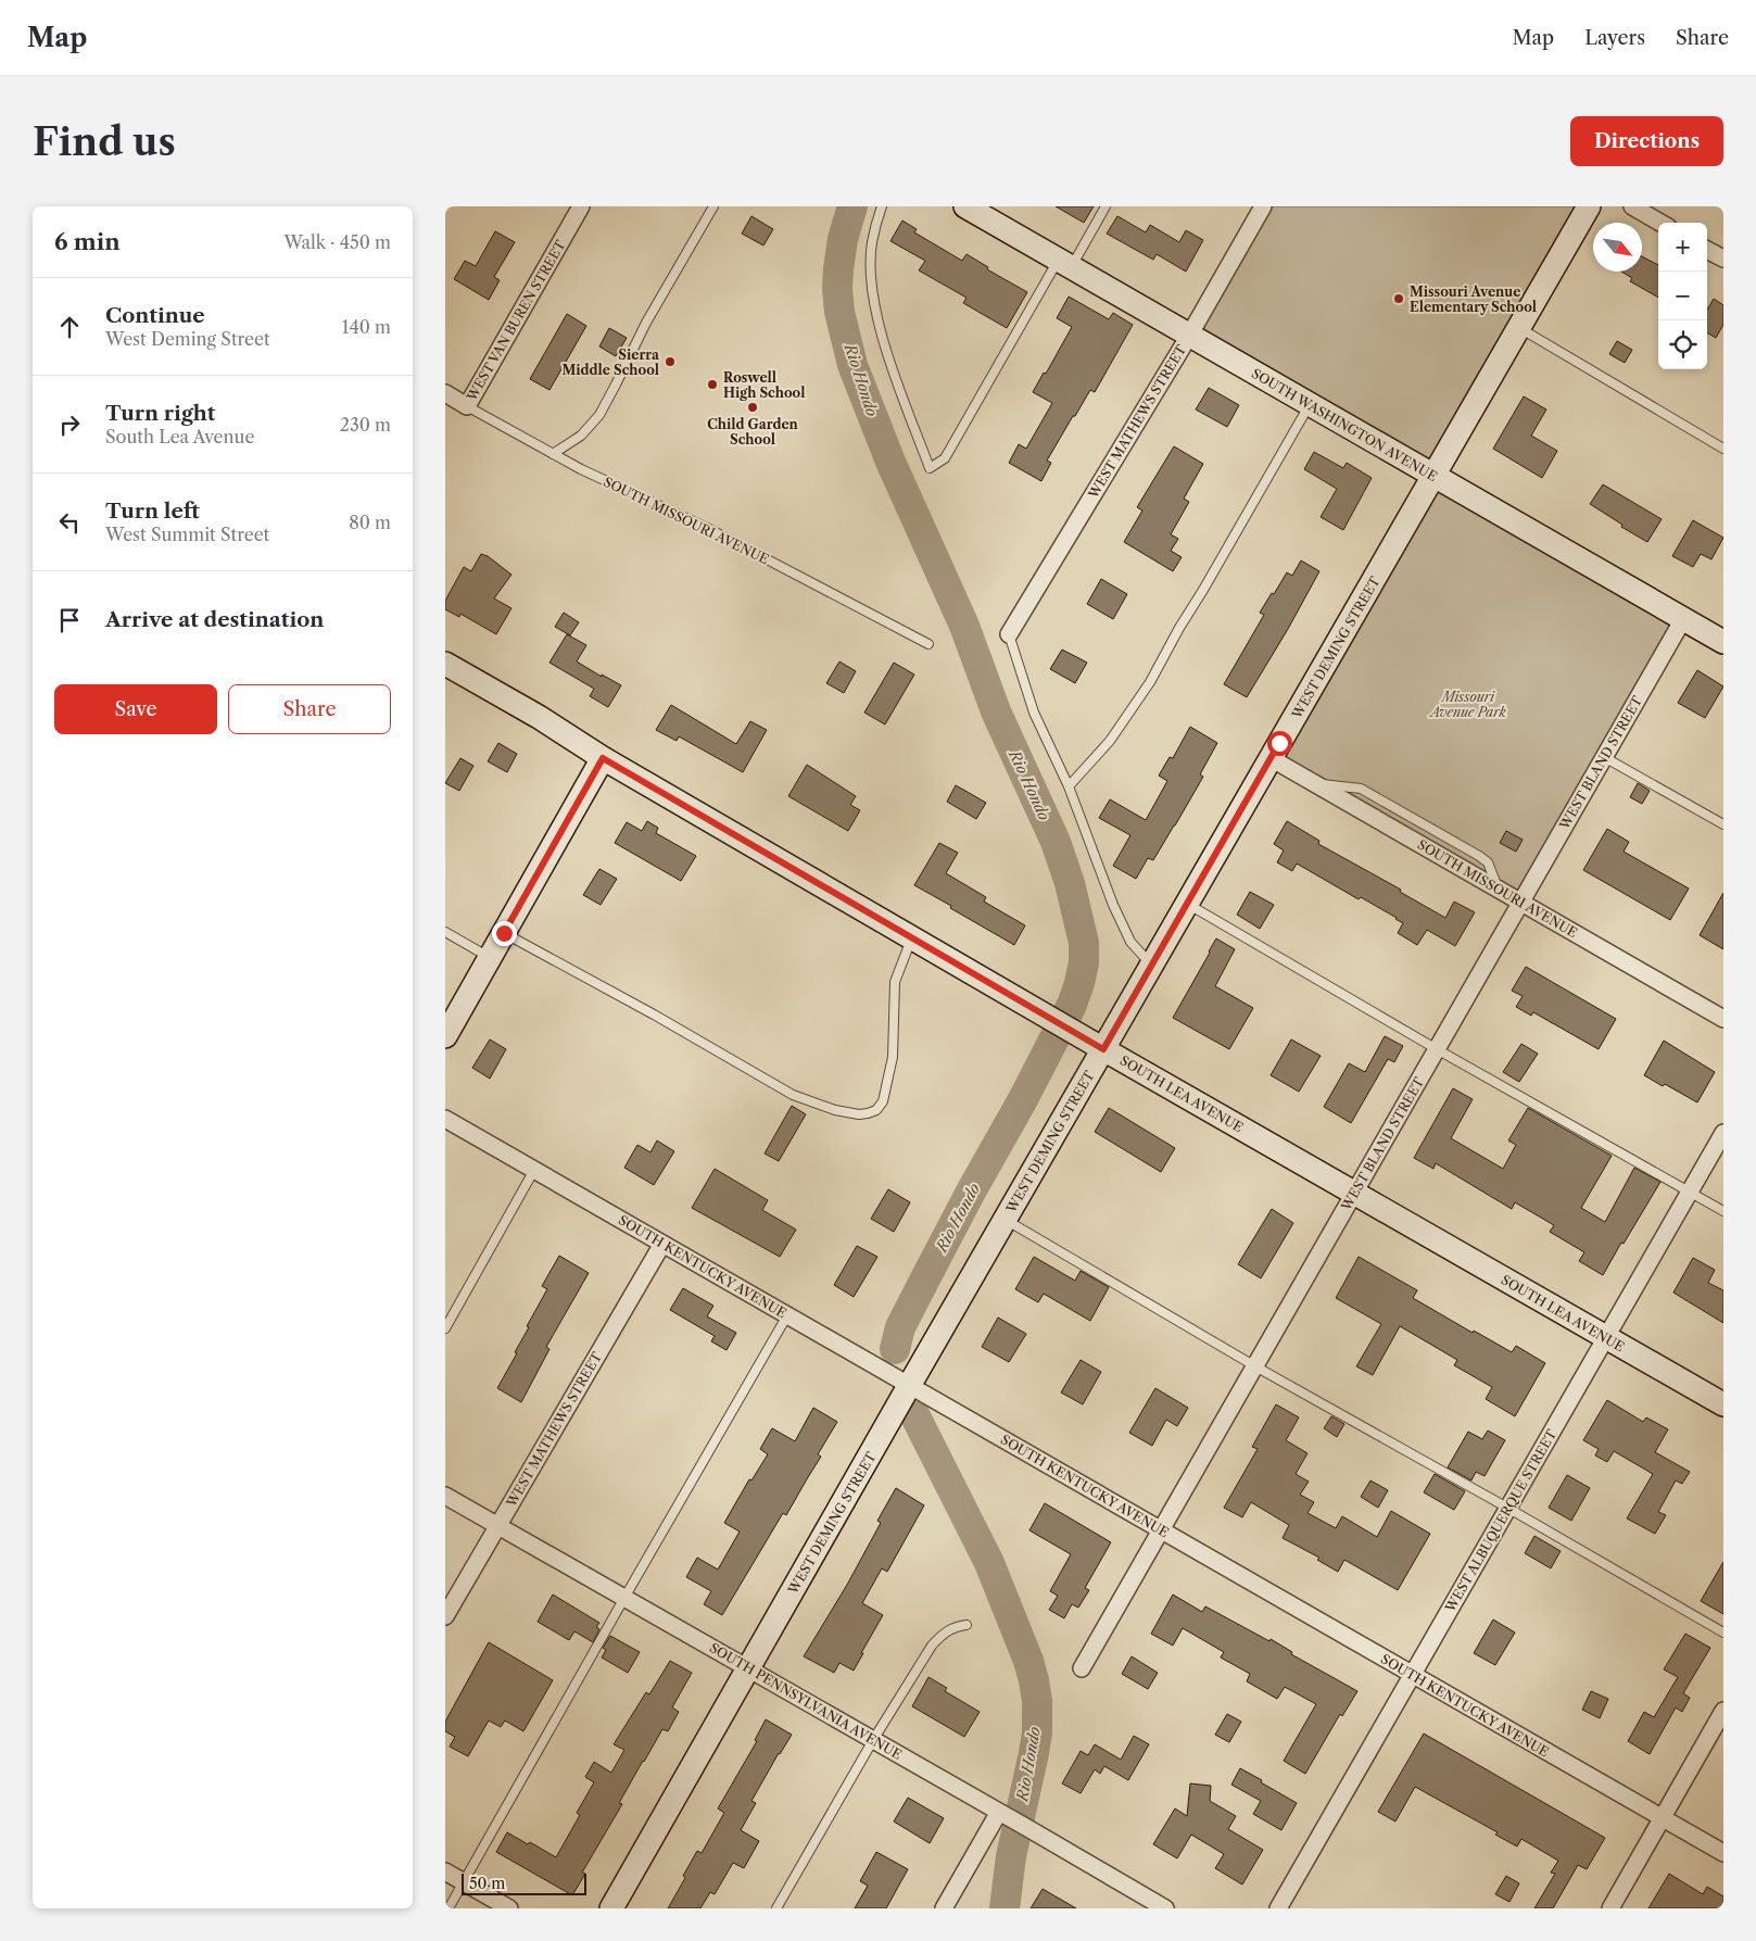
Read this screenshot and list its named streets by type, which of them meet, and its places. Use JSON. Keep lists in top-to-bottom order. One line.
{"streets":{"street":["WEST VAN BUREN STREET","WEST MATHEWS STREET","SOUTH WASHINGTON AVENUE","SOUTH MISSOURI AVENUE","WEST DEMING STREET","WEST BLAND STREET","SOUTH LEA AVENUE","SOUTH KENTUCKY AVENUE","WEST ALBUQUERQUE STREET","SOUTH PENNSYLVANIA AVENUE"]},"crossings":[["WEST VAN BUREN STREET","SOUTH MISSOURI AVENUE"],["WEST MATHEWS STREET","SOUTH WASHINGTON AVENUE"],["WEST MATHEWS STREET","SOUTH KENTUCKY AVENUE"],["WEST MATHEWS STREET","SOUTH PENNSYLVANIA AVENUE"],["SOUTH WASHINGTON AVENUE","WEST DEMING STREET"],["SOUTH WASHINGTON AVENUE","WEST BLAND STREET"],["SOUTH MISSOURI AVENUE","WEST DEMING STREET"],["SOUTH MISSOURI AVENUE","WEST BLAND STREET"],["WEST DEMING STREET","SOUTH LEA AVENUE"],["WEST DEMING STREET","SOUTH KENTUCKY AVENUE"],["WEST DEMING STREET","SOUTH PENNSYLVANIA AVENUE"],["WEST BLAND STREET","SOUTH LEA AVENUE"],["WEST BLAND STREET","SOUTH KENTUCKY AVENUE"],["SOUTH LEA AVENUE","WEST ALBUQUERQUE STREET"],["SOUTH KENTUCKY AVENUE","WEST ALBUQUERQUE STREET"]],"water":["Rio Hondo"],"parks":["Missouri Avenue Park"],"places":["Missouri Avenue Elementary School","Sierra Middle School","Roswell High School","Child Garden School"],"scale_bar":"50 m","north":"bottom right","page":{"header":"Map","nav":["Map","Layers","Share"],"buttons":["Directions",["Save","Share"]],"title":"Find us","heading":["6 min","Walk · 450 m"],"map_buttons":["+","−"],"list":[["Continue","West Deming Street","140 m"],["Turn right","South Lea Avenue","230 m"],["Turn left","West Summit Street","80 m"],"Arrive at destination"],"scale":"50 m"}}
